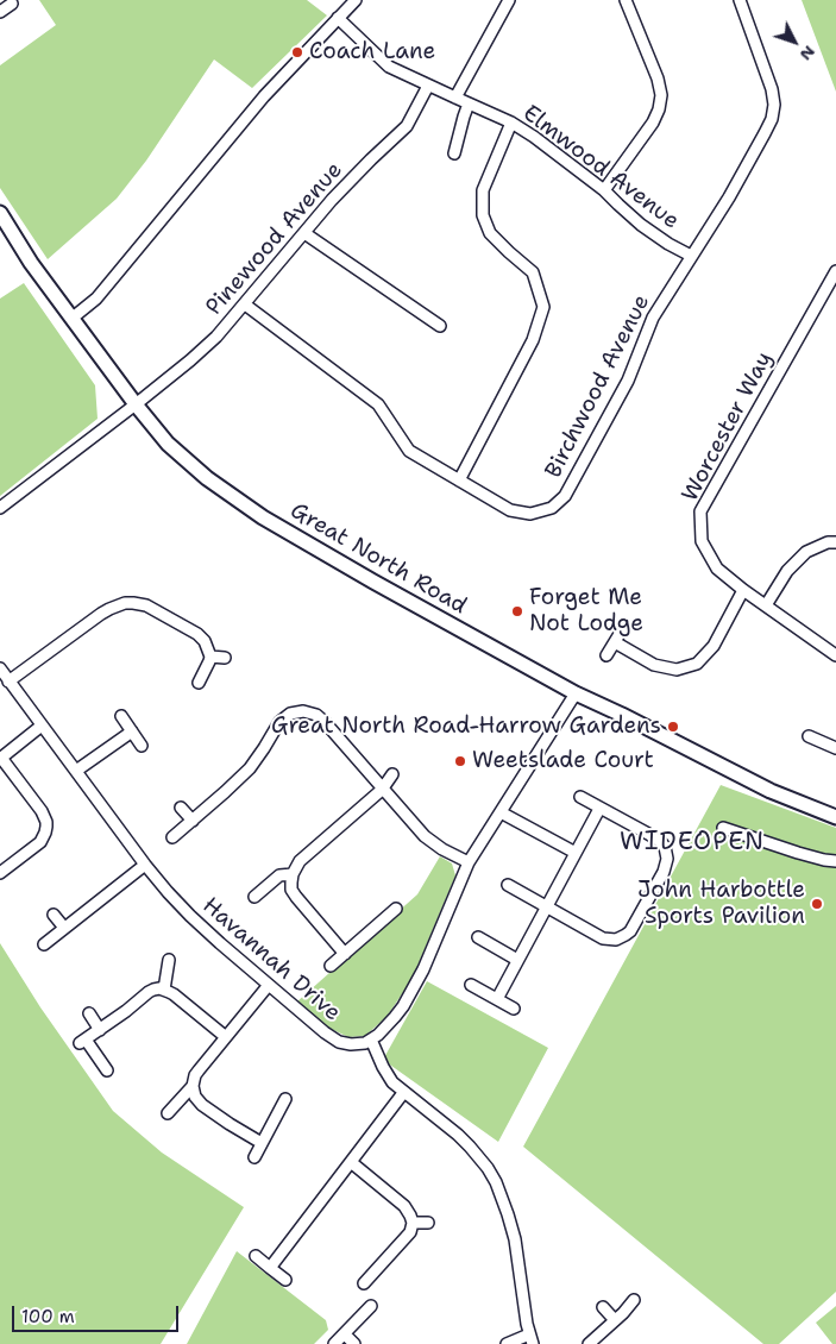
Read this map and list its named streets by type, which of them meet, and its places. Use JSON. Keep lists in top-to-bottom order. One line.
{"streets":{"main road":["Great North Road"],"street":["Elmwood Avenue","Pinewood Avenue","Birchwood Avenue","Worcester Way","Havannah Drive"]},"crossings":[["Elmwood Avenue","Pinewood Avenue"],["Elmwood Avenue","Birchwood Avenue"],["Pinewood Avenue","Birchwood Avenue"],["Pinewood Avenue","Great North Road"]],"districts":["WIDEOPEN"],"places":["Coach Lane","Forget Me Not Lodge","Great North Road-Harrow Gardens","Weetslade Court","John Harbottle Sports Pavilion"],"scale_bar":"100 m","north":"bottom right"}
